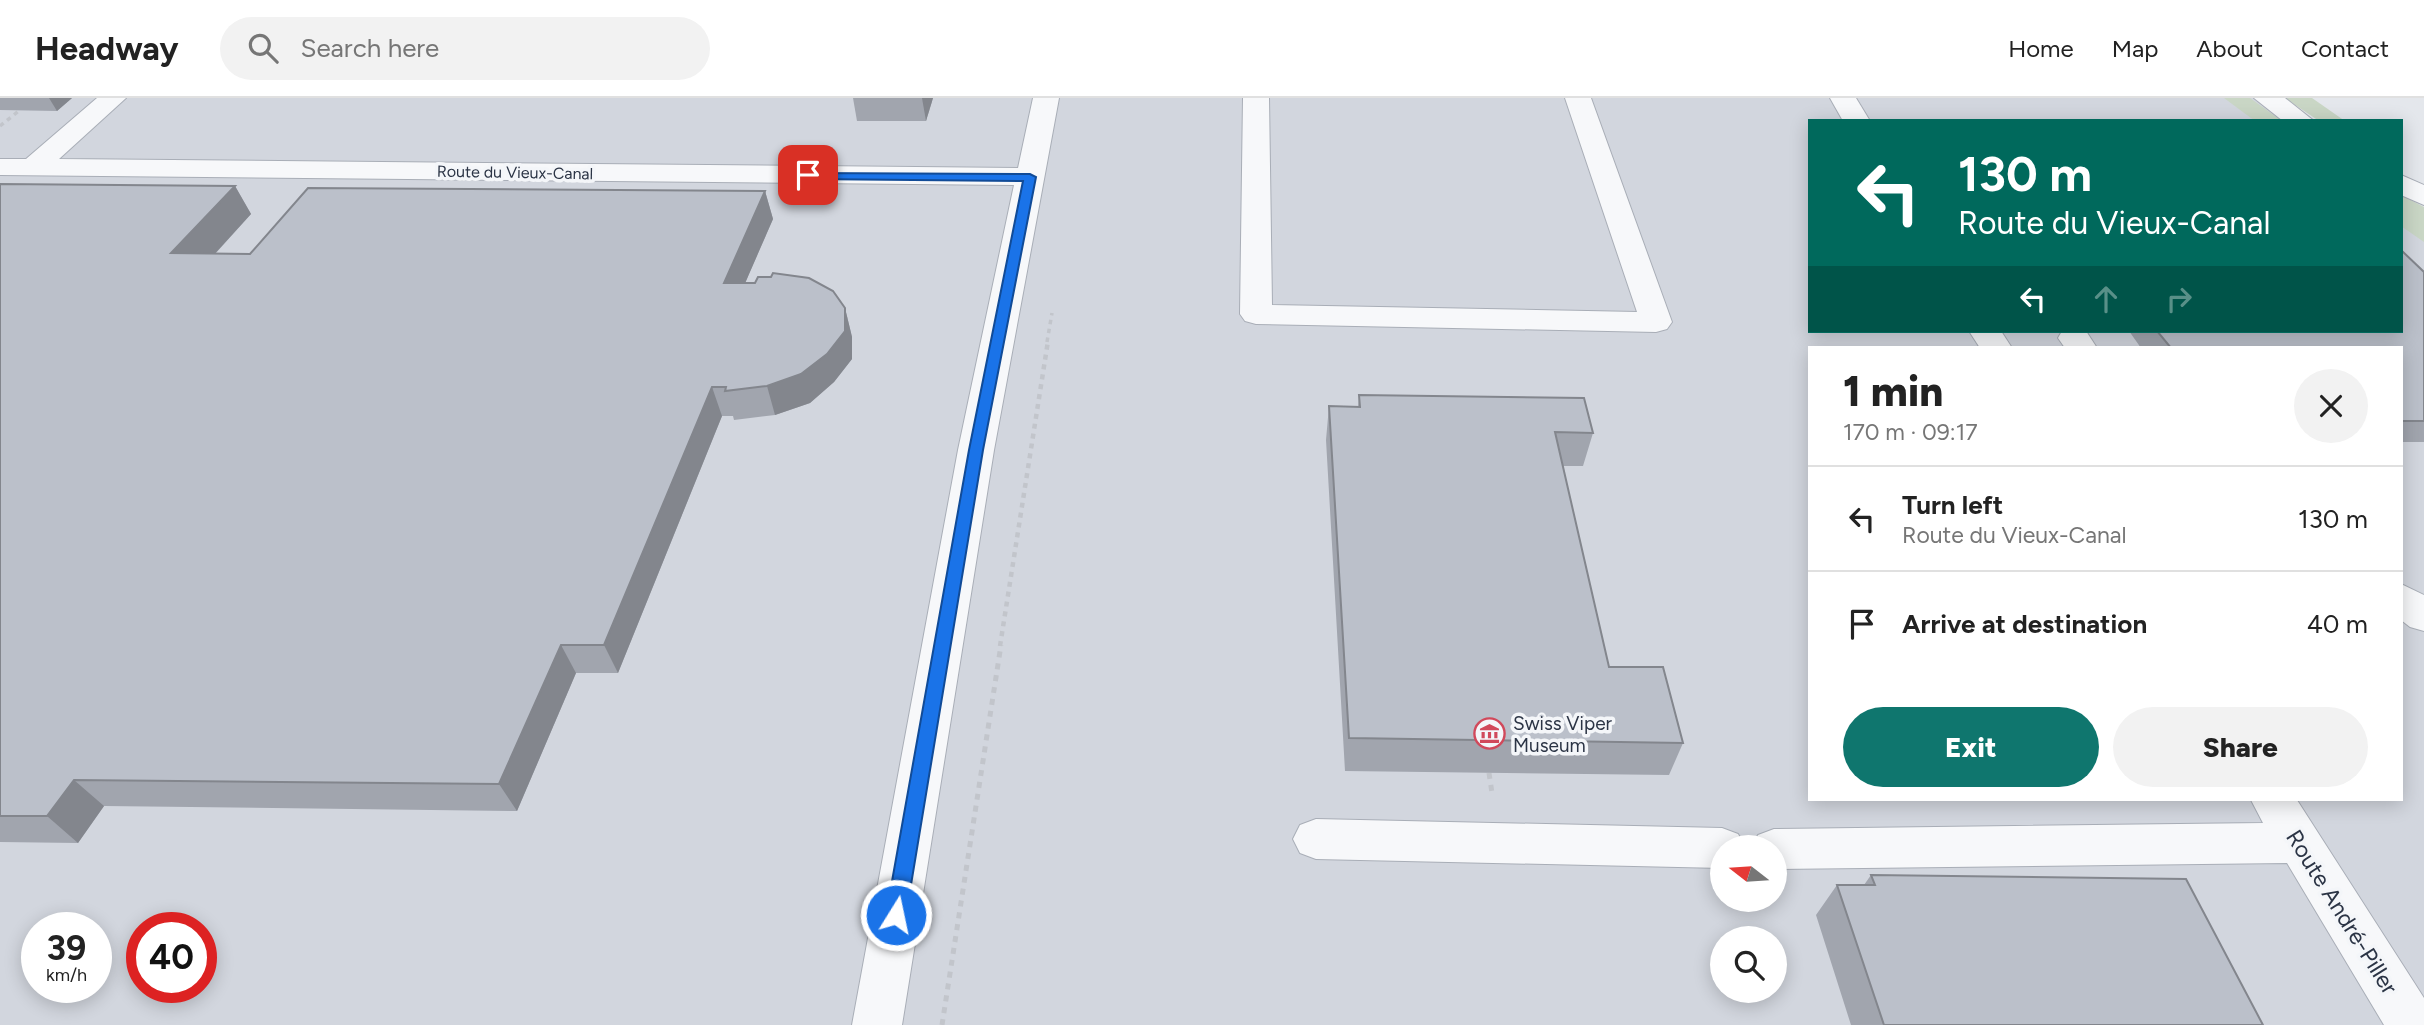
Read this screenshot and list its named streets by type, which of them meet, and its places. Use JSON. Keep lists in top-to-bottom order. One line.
{"streets":{"street":["Route du Vieux-Canal","Route André-Piller"]},"places":{"museum":["Swiss Viper Museum"]},"north":"left","page":{"header":"Headway","search":"Search here","nav":["Home","Map","About","Contact"],"turn":["130 m","Route du Vieux-Canal"],"heading":["1 min","170 m · 09:17"],"list":[{"name":"Turn left","note":"Route du Vieux-Canal","value":"130 m"},{"name":"Arrive at destination","value":"40 m"}],"buttons":["Exit","Share"],"speed":"39 km/h","limit":"40"}}
